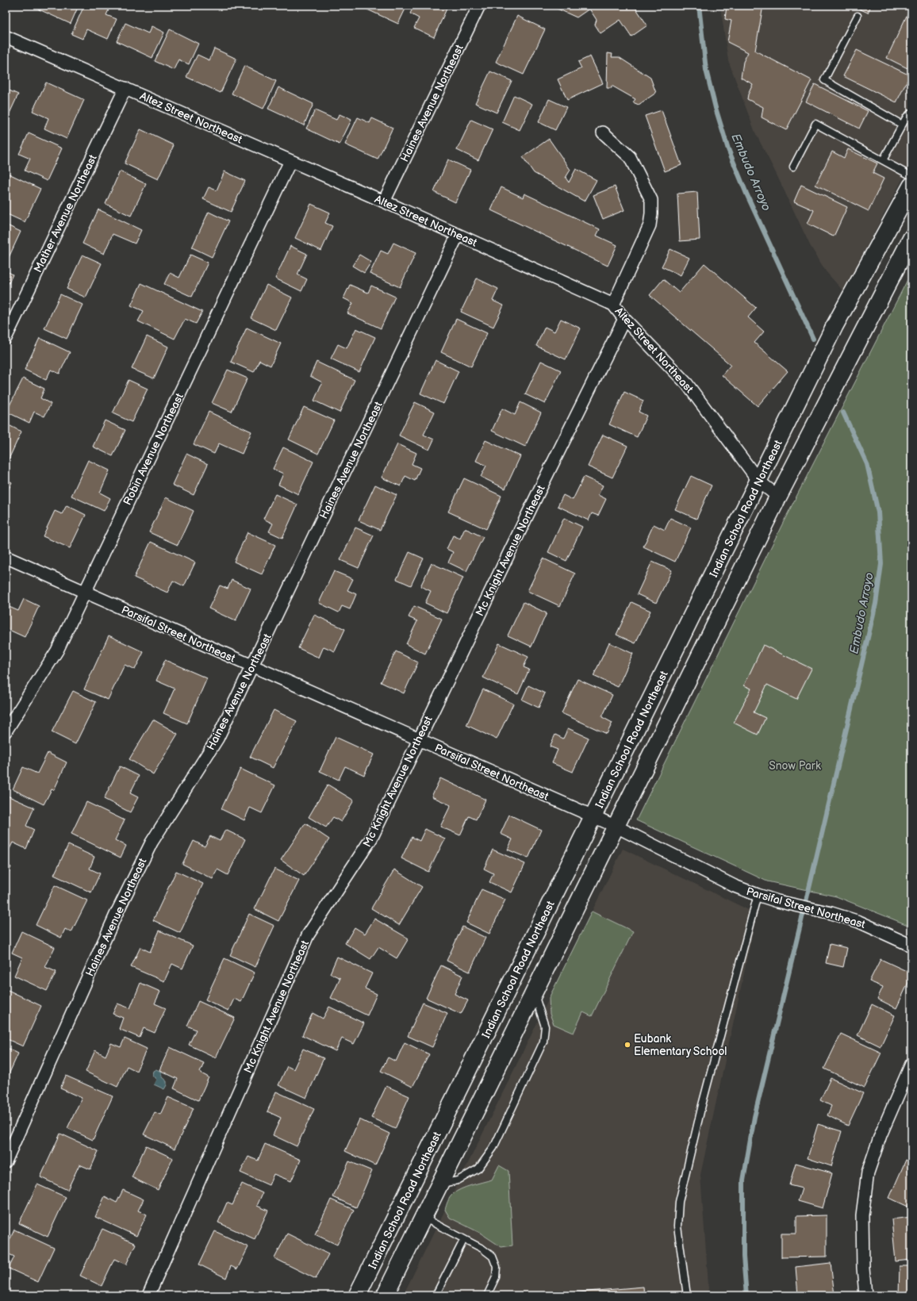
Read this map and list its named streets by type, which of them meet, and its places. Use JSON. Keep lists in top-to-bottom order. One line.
{"streets":{"street":["Haines Avenue Northeast","Altez Street Northeast","Mather Avenue Northeast","Robin Avenue Northeast","Indian School Road Northeast","Mc Knight Avenue Northeast","Parsifal Street Northeast"]},"crossings":[["Haines Avenue Northeast","Altez Street Northeast"],["Haines Avenue Northeast","Parsifal Street Northeast"],["Altez Street Northeast","Mather Avenue Northeast"],["Altez Street Northeast","Robin Avenue Northeast"],["Altez Street Northeast","Indian School Road Northeast"],["Altez Street Northeast","Mc Knight Avenue Northeast"],["Robin Avenue Northeast","Parsifal Street Northeast"],["Indian School Road Northeast","Parsifal Street Northeast"],["Mc Knight Avenue Northeast","Parsifal Street Northeast"]],"water":["Embudo Arroyo"],"parks":["Snow Park"],"places":["Eubank Elementary School"]}
